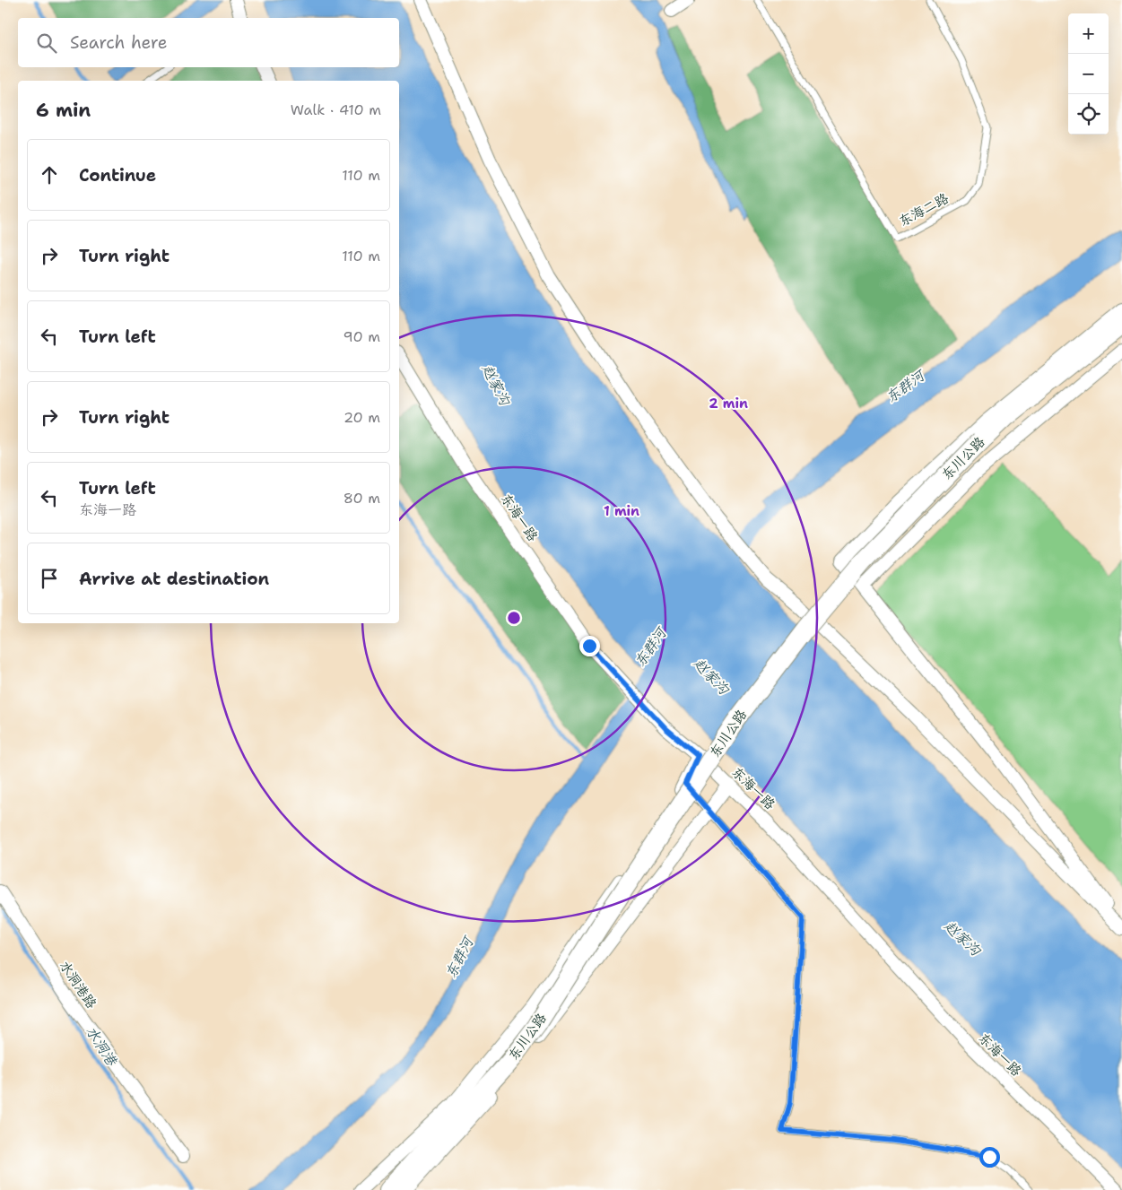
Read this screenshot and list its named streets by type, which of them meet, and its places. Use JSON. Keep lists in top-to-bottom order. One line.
{"streets":{"street":["东川公路","东海一路","水洞港路"],"lane":["东海二路"]},"water":["赵家沟","东群河","水洞港"],"page":{"map_buttons":["+","−"],"search":"Search here","heading":["6 min","Walk · 410 m"],"list":[["Continue","110 m"],["Turn right","110 m"],["Turn left","90 m"],["Turn right","20 m"],["Turn left","东海一路","80 m"],"Arrive at destination"]},"rings":["2 min","1 min"]}
